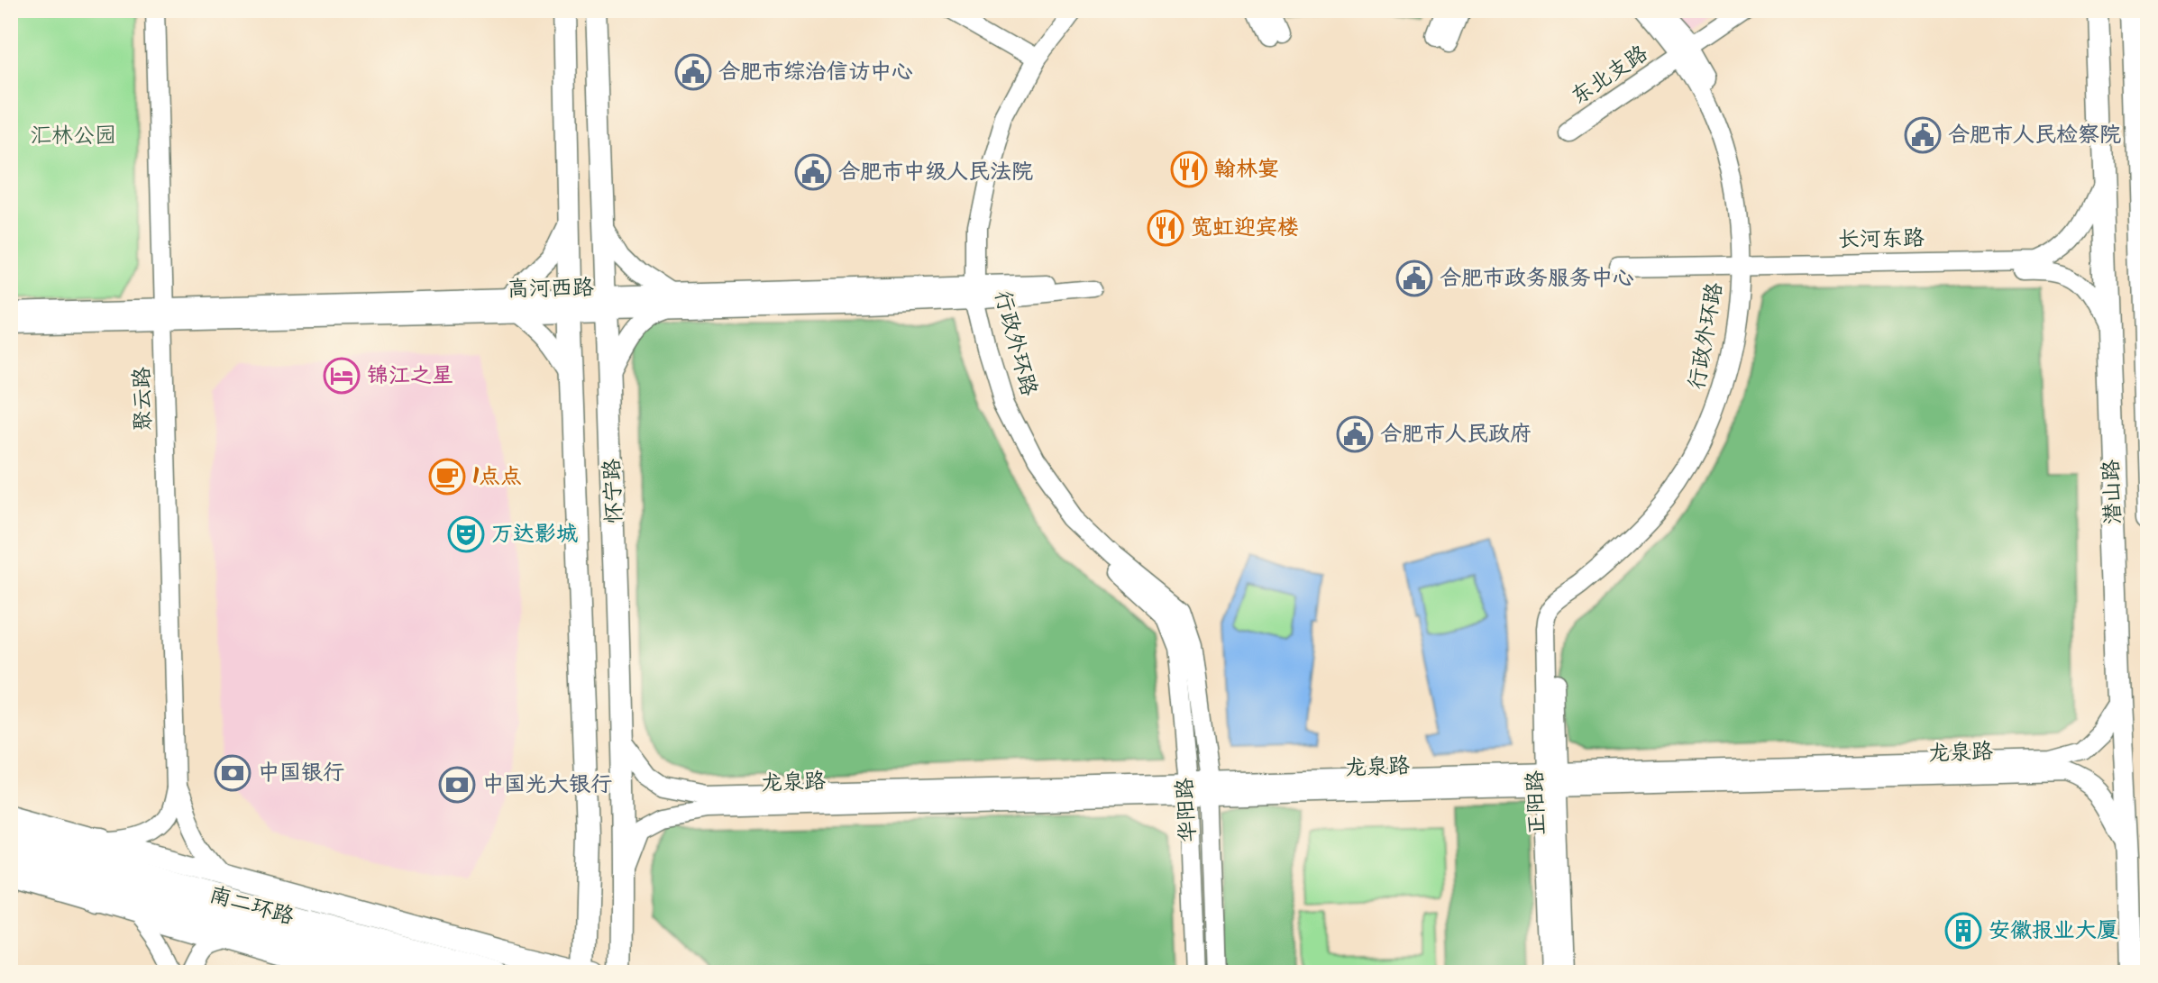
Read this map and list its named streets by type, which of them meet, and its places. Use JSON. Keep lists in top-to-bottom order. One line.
{"streets":{"highway":["南二环路"],"main road":["怀宁路","潜山路"],"street":["东北支路","长河东路","高河西路","行政外环路","聚云路","龙泉路","正阳路","华阳路"]},"crossings":[["东北支路","行政外环路"],["长河东路","行政外环路"],["长河东路","潜山路"],["高河西路","行政外环路"],["高河西路","聚云路"],["高河西路","怀宁路"],["行政外环路","正阳路"],["行政外环路","华阳路"],["怀宁路","龙泉路"],["潜山路","龙泉路"],["龙泉路","正阳路"],["龙泉路","华阳路"]],"parks":["汇林公园"],"places":{"public building":["合肥市综治信访中心","合肥市人民检察院","合肥市中级人民法院","合肥市政务服务中心","合肥市人民政府"],"restaurant":["翰林宴","宽虹迎宾楼"],"hotel":["锦江之星"],"cafe":["1点点"],"theatre":["万达影城"],"bank":["中国银行","中国光大银行"],"building":["安徽报业大厦"]}}
